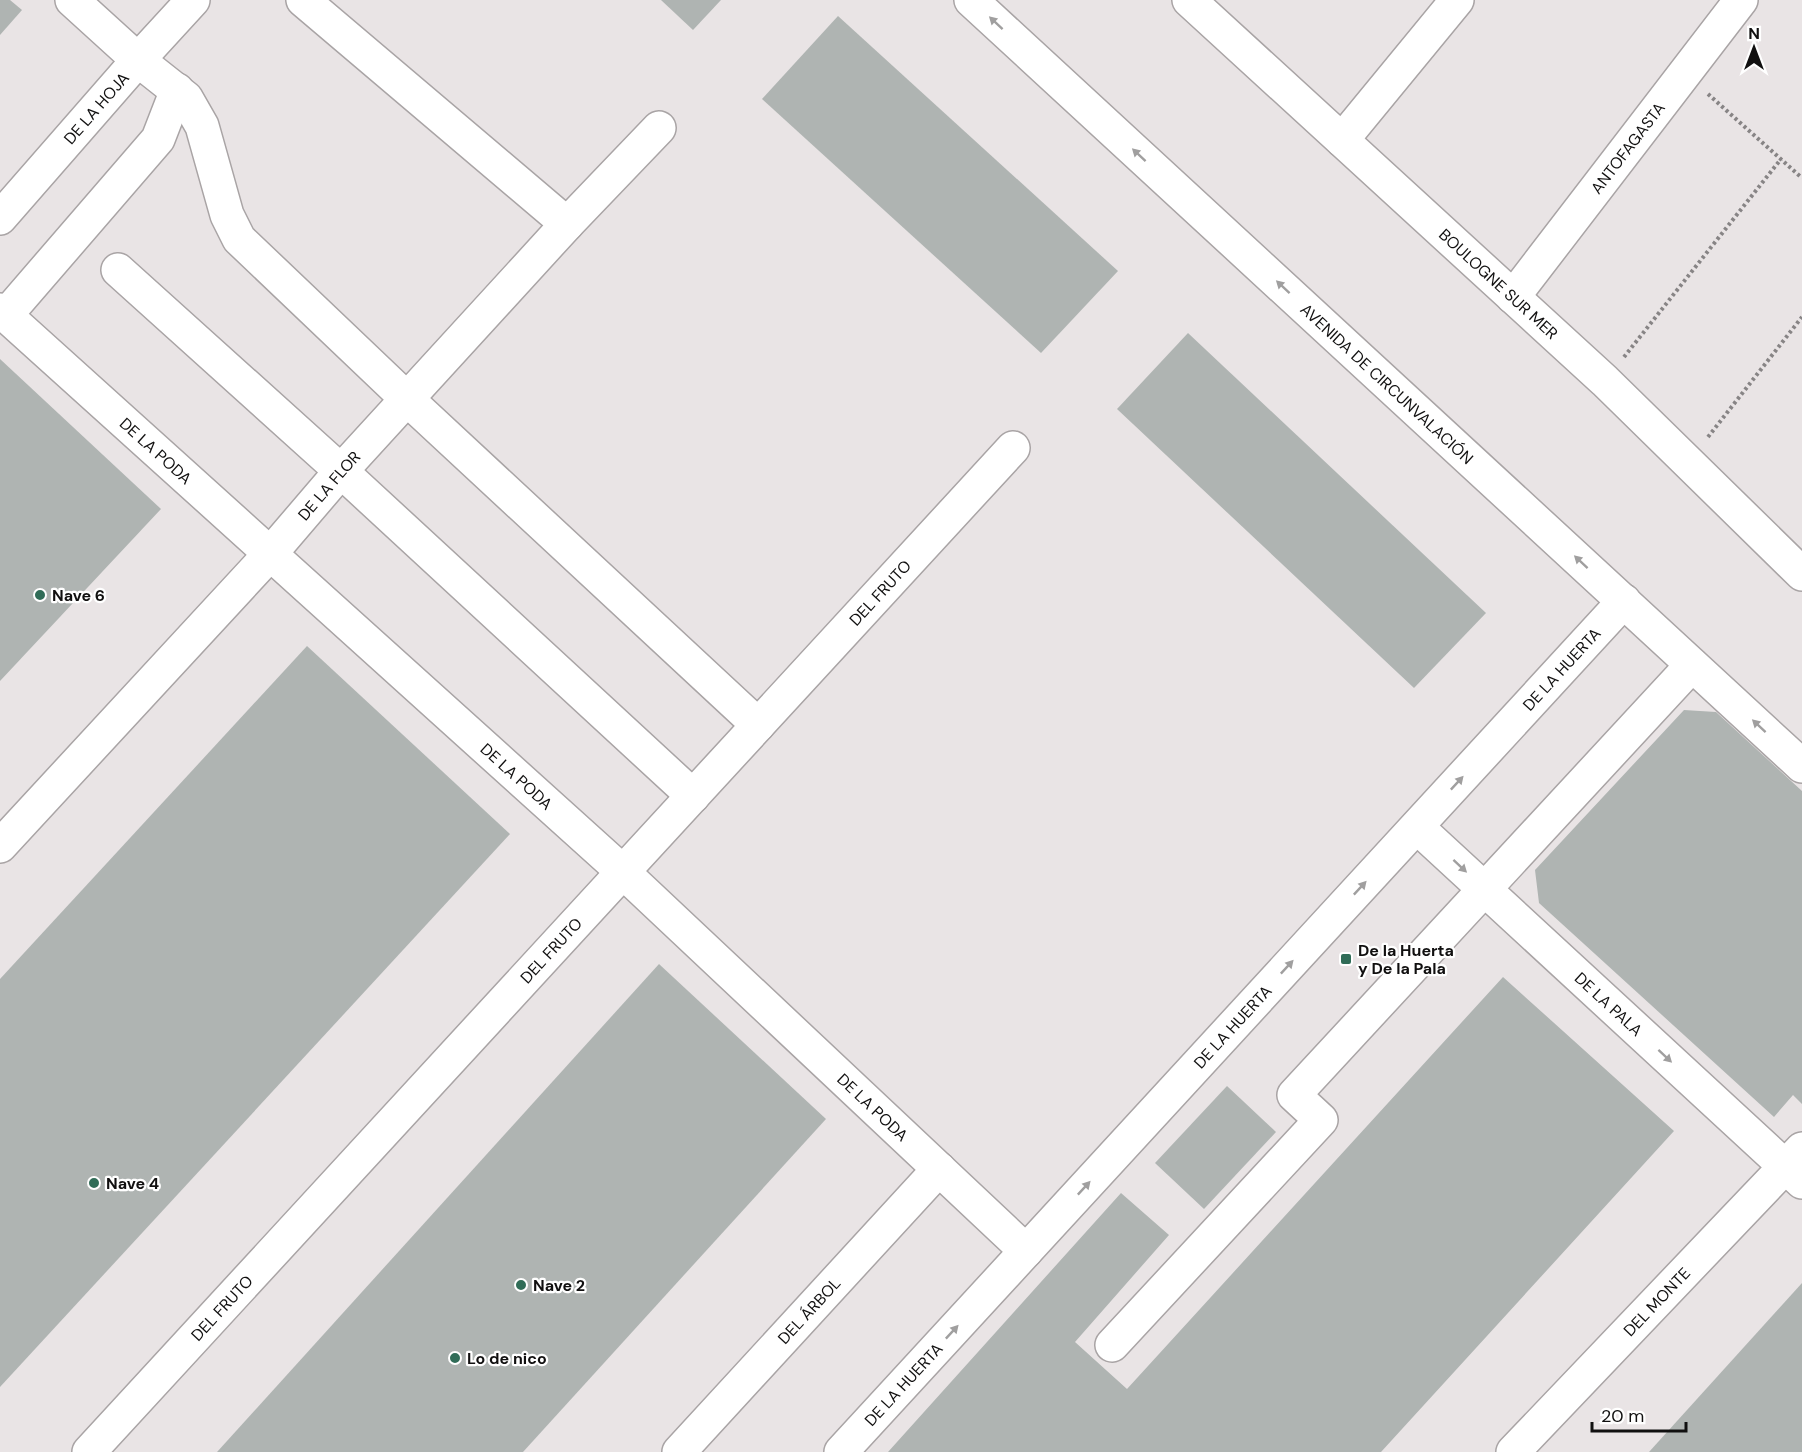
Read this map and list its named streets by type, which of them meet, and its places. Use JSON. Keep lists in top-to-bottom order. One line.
{"streets":{"street":["DE LA HOJA","ANTOFAGASTA","BOULOGNE SUR MER","AVENIDA DE CIRCUNVALACIÓN","DE LA PODA","DE LA FLOR","DEL FRUTO","DE LA HUERTA","DE LA PALA","DEL MONTE","DEL ÁRBOL"]},"crossings":[["ANTOFAGASTA","BOULOGNE SUR MER"],["AVENIDA DE CIRCUNVALACIÓN","DE LA HUERTA"],["DE LA PODA","DE LA FLOR"],["DE LA PODA","DEL FRUTO"],["DE LA PODA","DE LA HUERTA"],["DE LA PODA","DEL ÁRBOL"],["DE LA HUERTA","DE LA PALA"],["DE LA PALA","DEL MONTE"]],"one_way":["AVENIDA DE CIRCUNVALACIÓN","DE LA PALA"],"places":{"other":["Nave 6","Nave 4","Nave 2","Lo de nico"],"transit":["De la Huerta y De la Pala"]},"scale_bar":"20 m","north":"top"}
